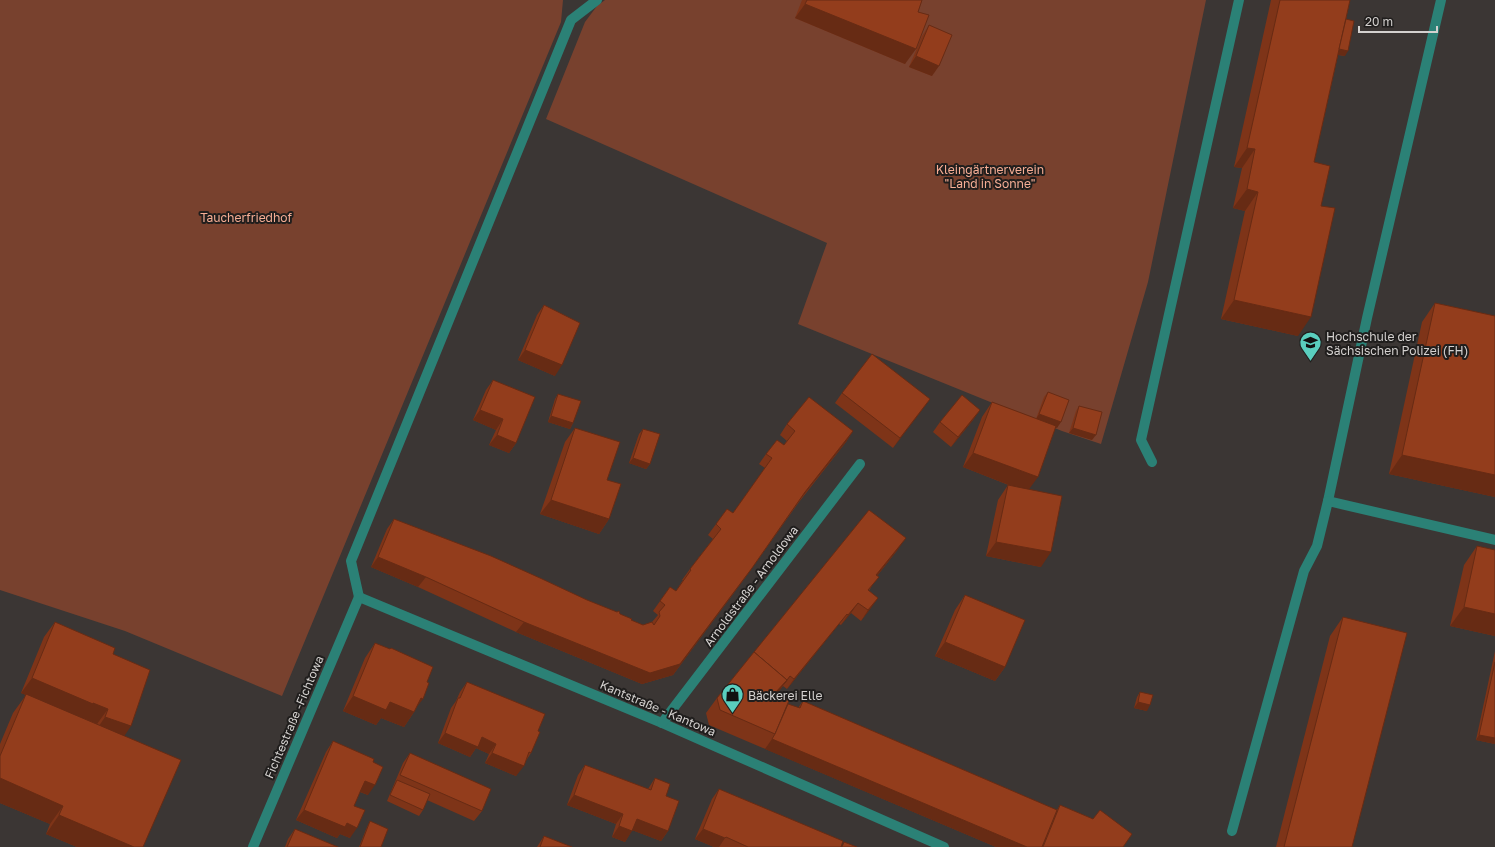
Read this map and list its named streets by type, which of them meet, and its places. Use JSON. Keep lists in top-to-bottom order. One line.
{"streets":{"street":["Arnoldstraße - Arnoldowa","Kantstraße - Kantowa","Fichtestraße -Fichtowa"]},"crossings":[["Arnoldstraße - Arnoldowa","Kantstraße - Kantowa"],["Kantstraße - Kantowa","Fichtestraße -Fichtowa"]],"parks":["Kleingärtnerverein \"Land in Sonne\"","Taucherfriedhof"],"places":{"school or university":["Hochschule der Sächsischen Polizei (FH)"],"shop":["Bäckerei Elle"]},"scale_bar":"20 m"}
